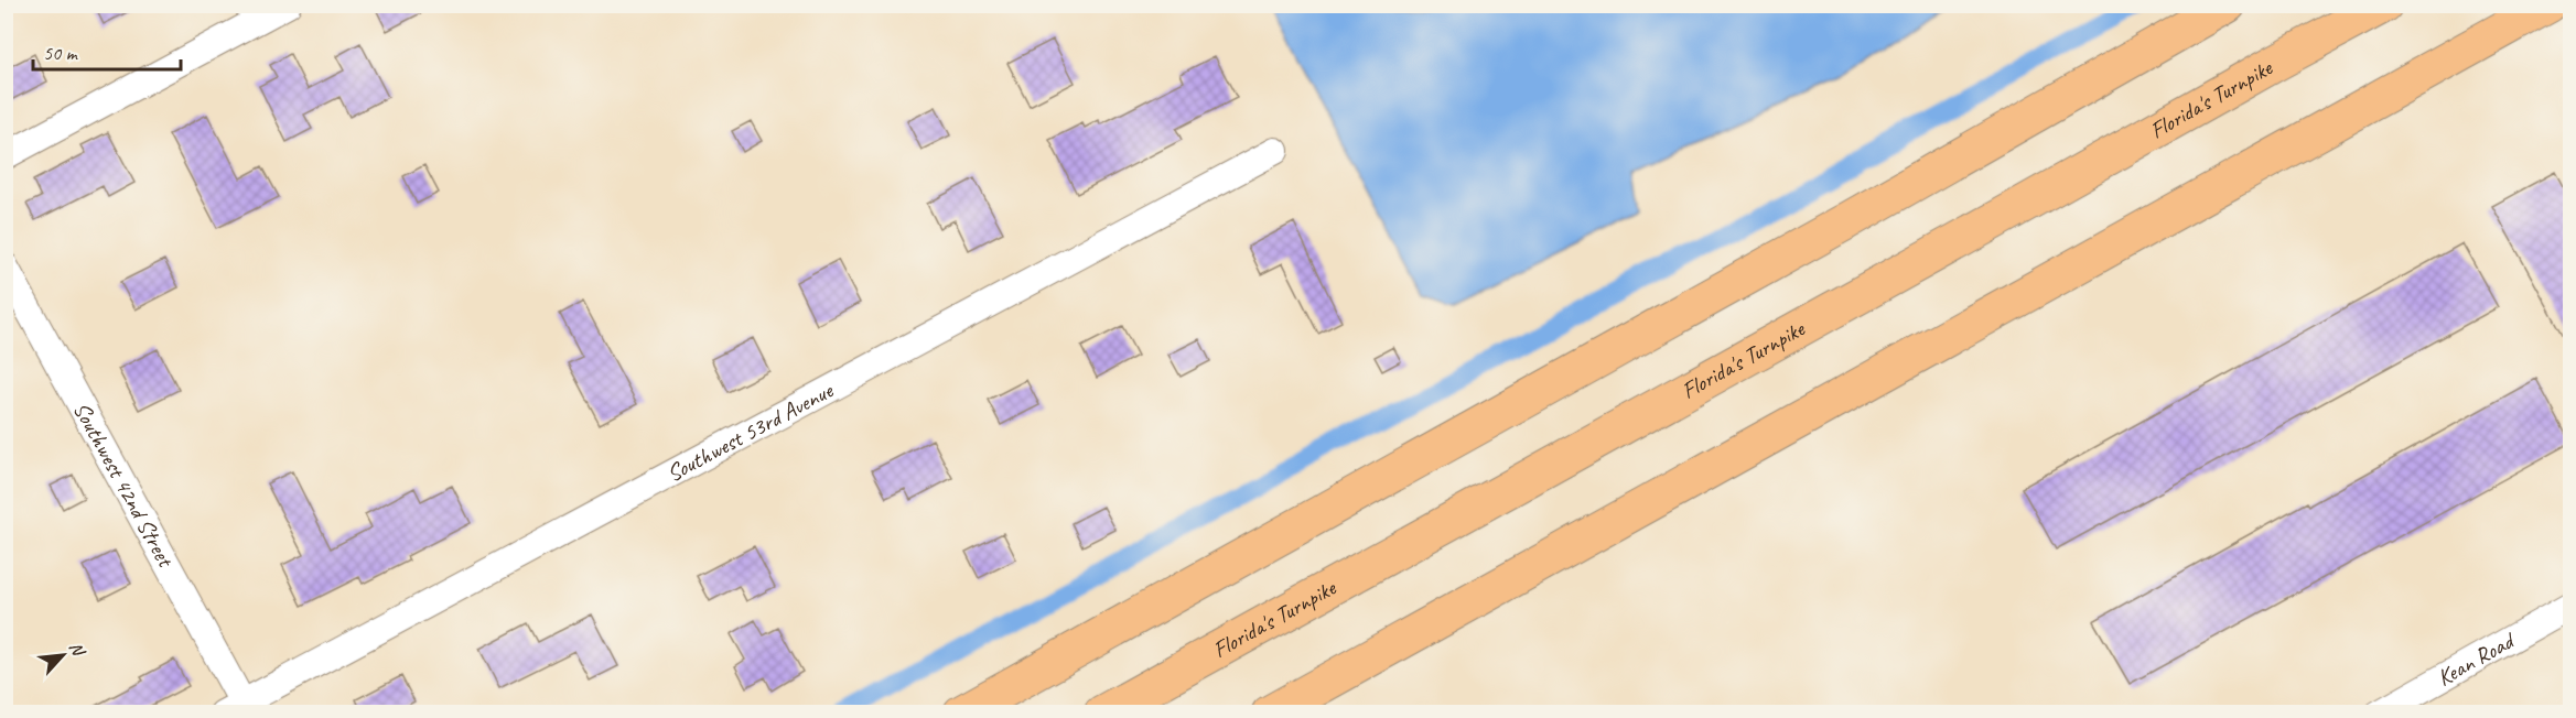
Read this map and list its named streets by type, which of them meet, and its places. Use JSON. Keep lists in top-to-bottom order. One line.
{"streets":{"highway":["Florida's Turnpike"],"street":["Southwest 53rd Avenue","Southwest 42nd Street","Kean Road"]},"crossings":[["Southwest 53rd Avenue","Southwest 42nd Street"]],"scale_bar":"50 m","north":"top right"}
